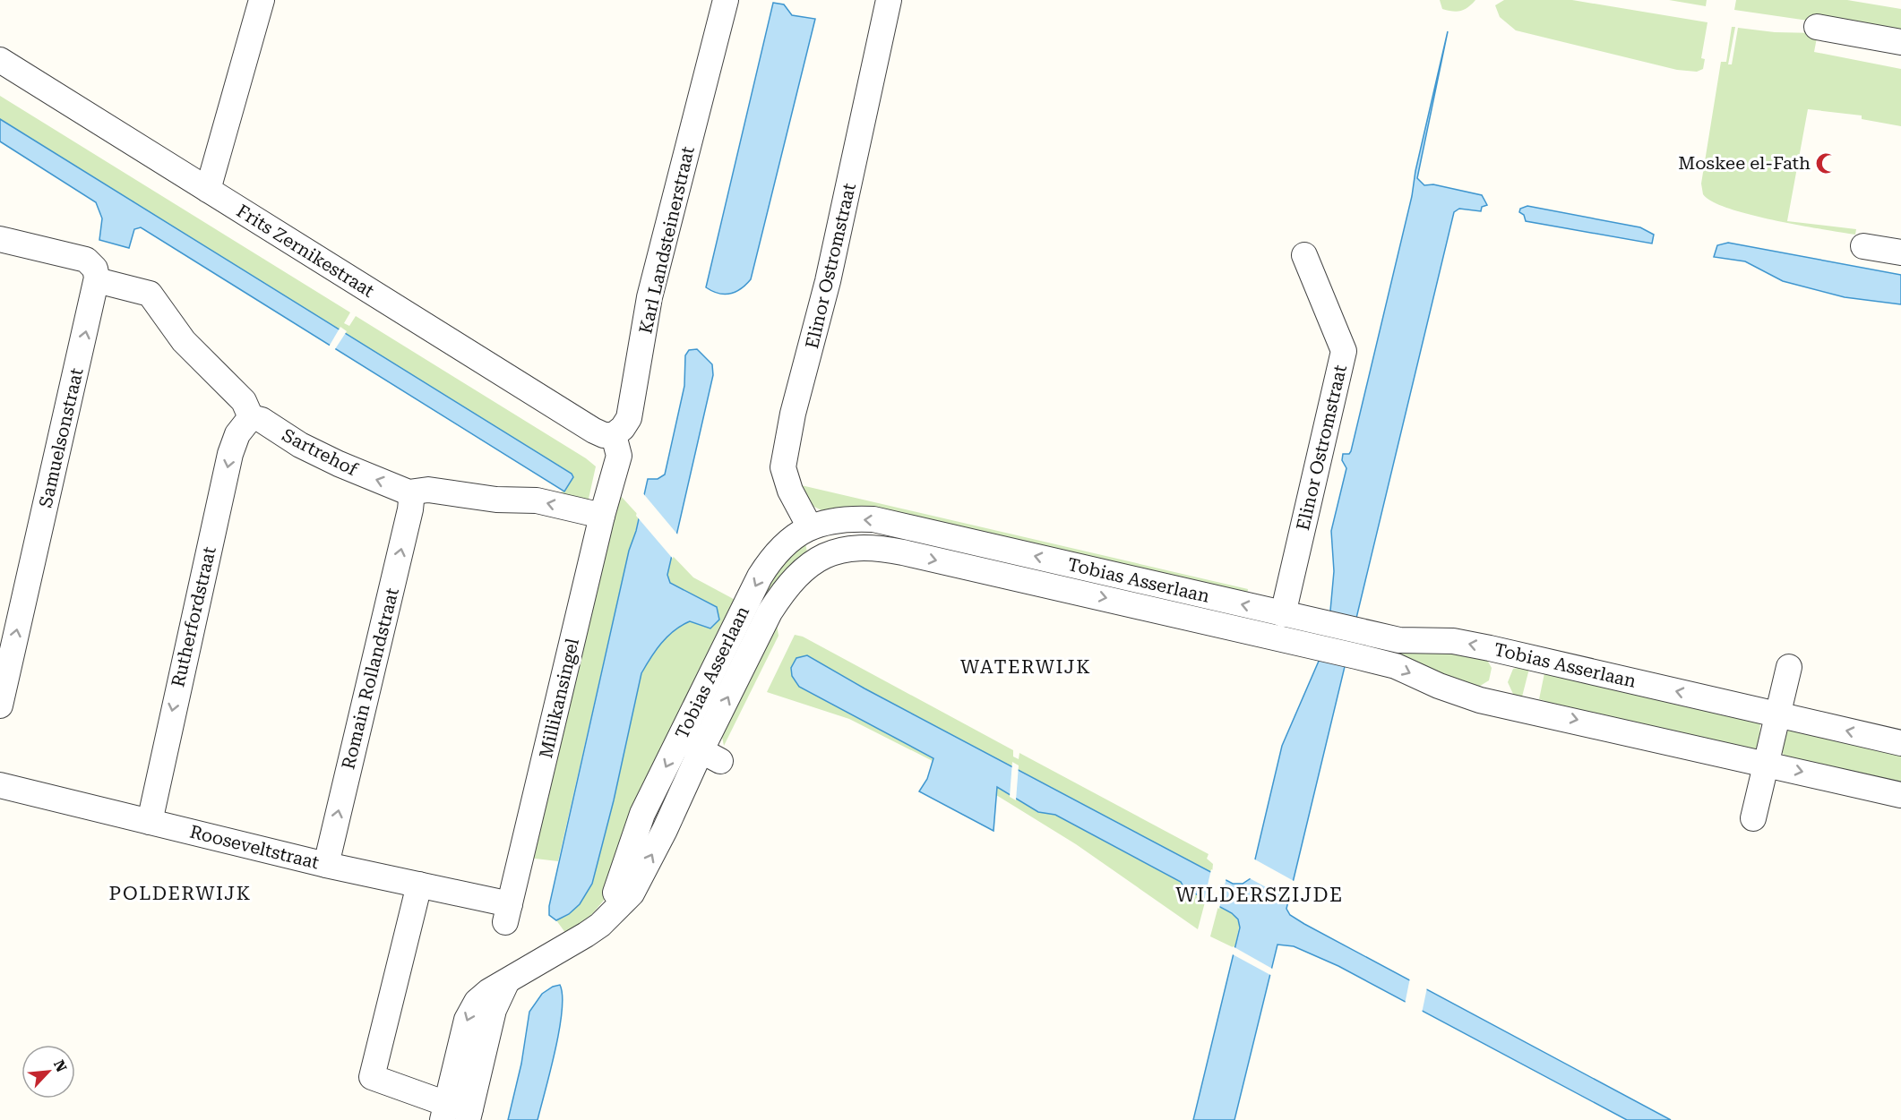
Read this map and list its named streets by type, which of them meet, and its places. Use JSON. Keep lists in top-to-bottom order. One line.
{"streets":{"street":["Karl Landsteinerstraat","Frits Zernikestraat","Elinor Ostromstraat","Samuelsonstraat","Sartrehof","Tobias Asserlaan","Rutherfordstraat","Romain Rollandstraat","Millikansingel","Rooseveltstraat"]},"crossings":[["Karl Landsteinerstraat","Frits Zernikestraat"],["Karl Landsteinerstraat","Millikansingel"],["Frits Zernikestraat","Millikansingel"],["Elinor Ostromstraat","Tobias Asserlaan"],["Sartrehof","Rutherfordstraat"],["Sartrehof","Romain Rollandstraat"],["Sartrehof","Millikansingel"],["Rutherfordstraat","Rooseveltstraat"],["Romain Rollandstraat","Rooseveltstraat"],["Millikansingel","Rooseveltstraat"]],"one_way":["Samuelsonstraat","Sartrehof","Rutherfordstraat","Romain Rollandstraat"],"districts":["WATERWIJK","POLDERWIJK","WILDERSZIJDE"],"places":{"mosque":["Moskee el-Fath"]},"north":"top right"}
